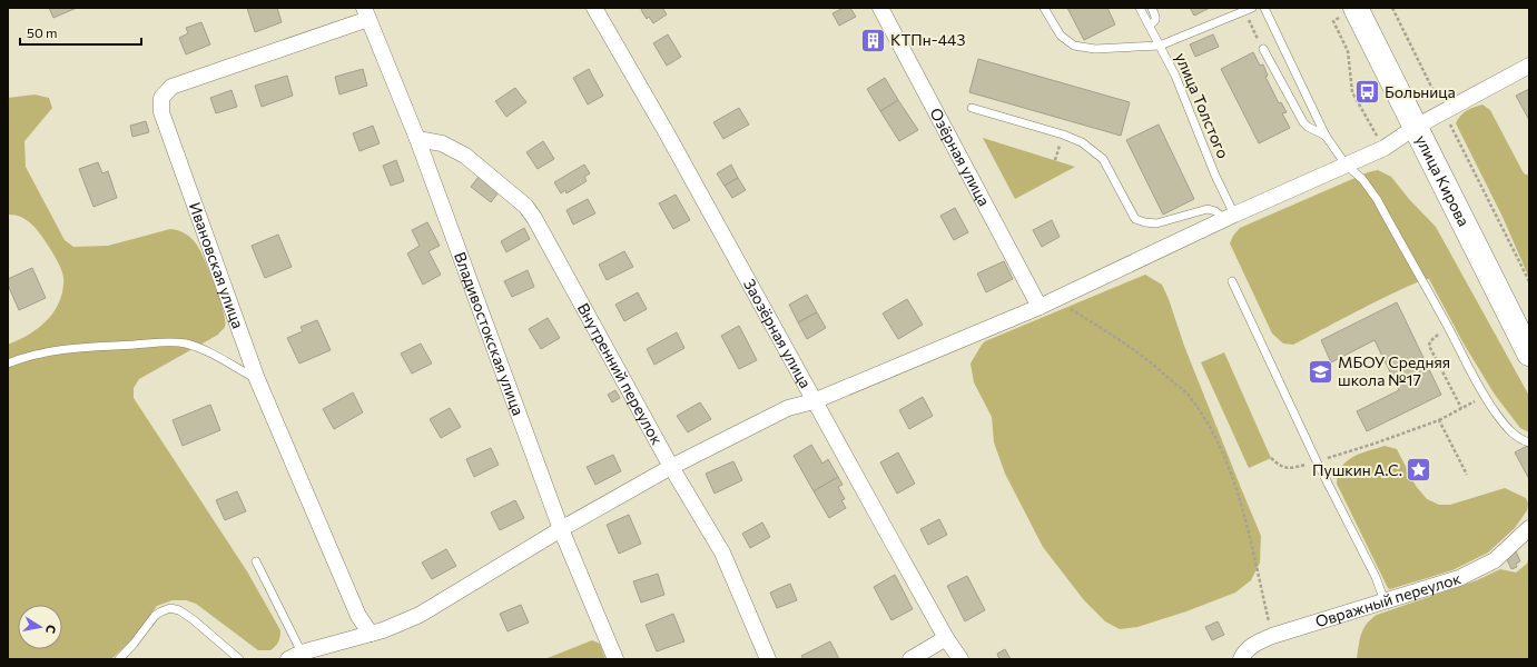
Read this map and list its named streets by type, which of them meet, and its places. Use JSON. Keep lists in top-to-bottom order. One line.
{"streets":{"main road":["улица Кирова"],"street":["Озёрная улица","Ивановская улица","Владивостокская улица","Заозёрная улица","Внутренний переулок","Овражный переулок"],"lane":["улица Толстого"]},"crossings":[["Ивановская улица","Владивостокская улица"],["Владивостокская улица","Внутренний переулок"]],"places":{"building":["КТПн-443"],"bus stop":["Больница"],"school or university":["МБОУ Средняя школа №17"],"place":["Пушкин А.С."]},"scale_bar":"50 m","north":"right"}
